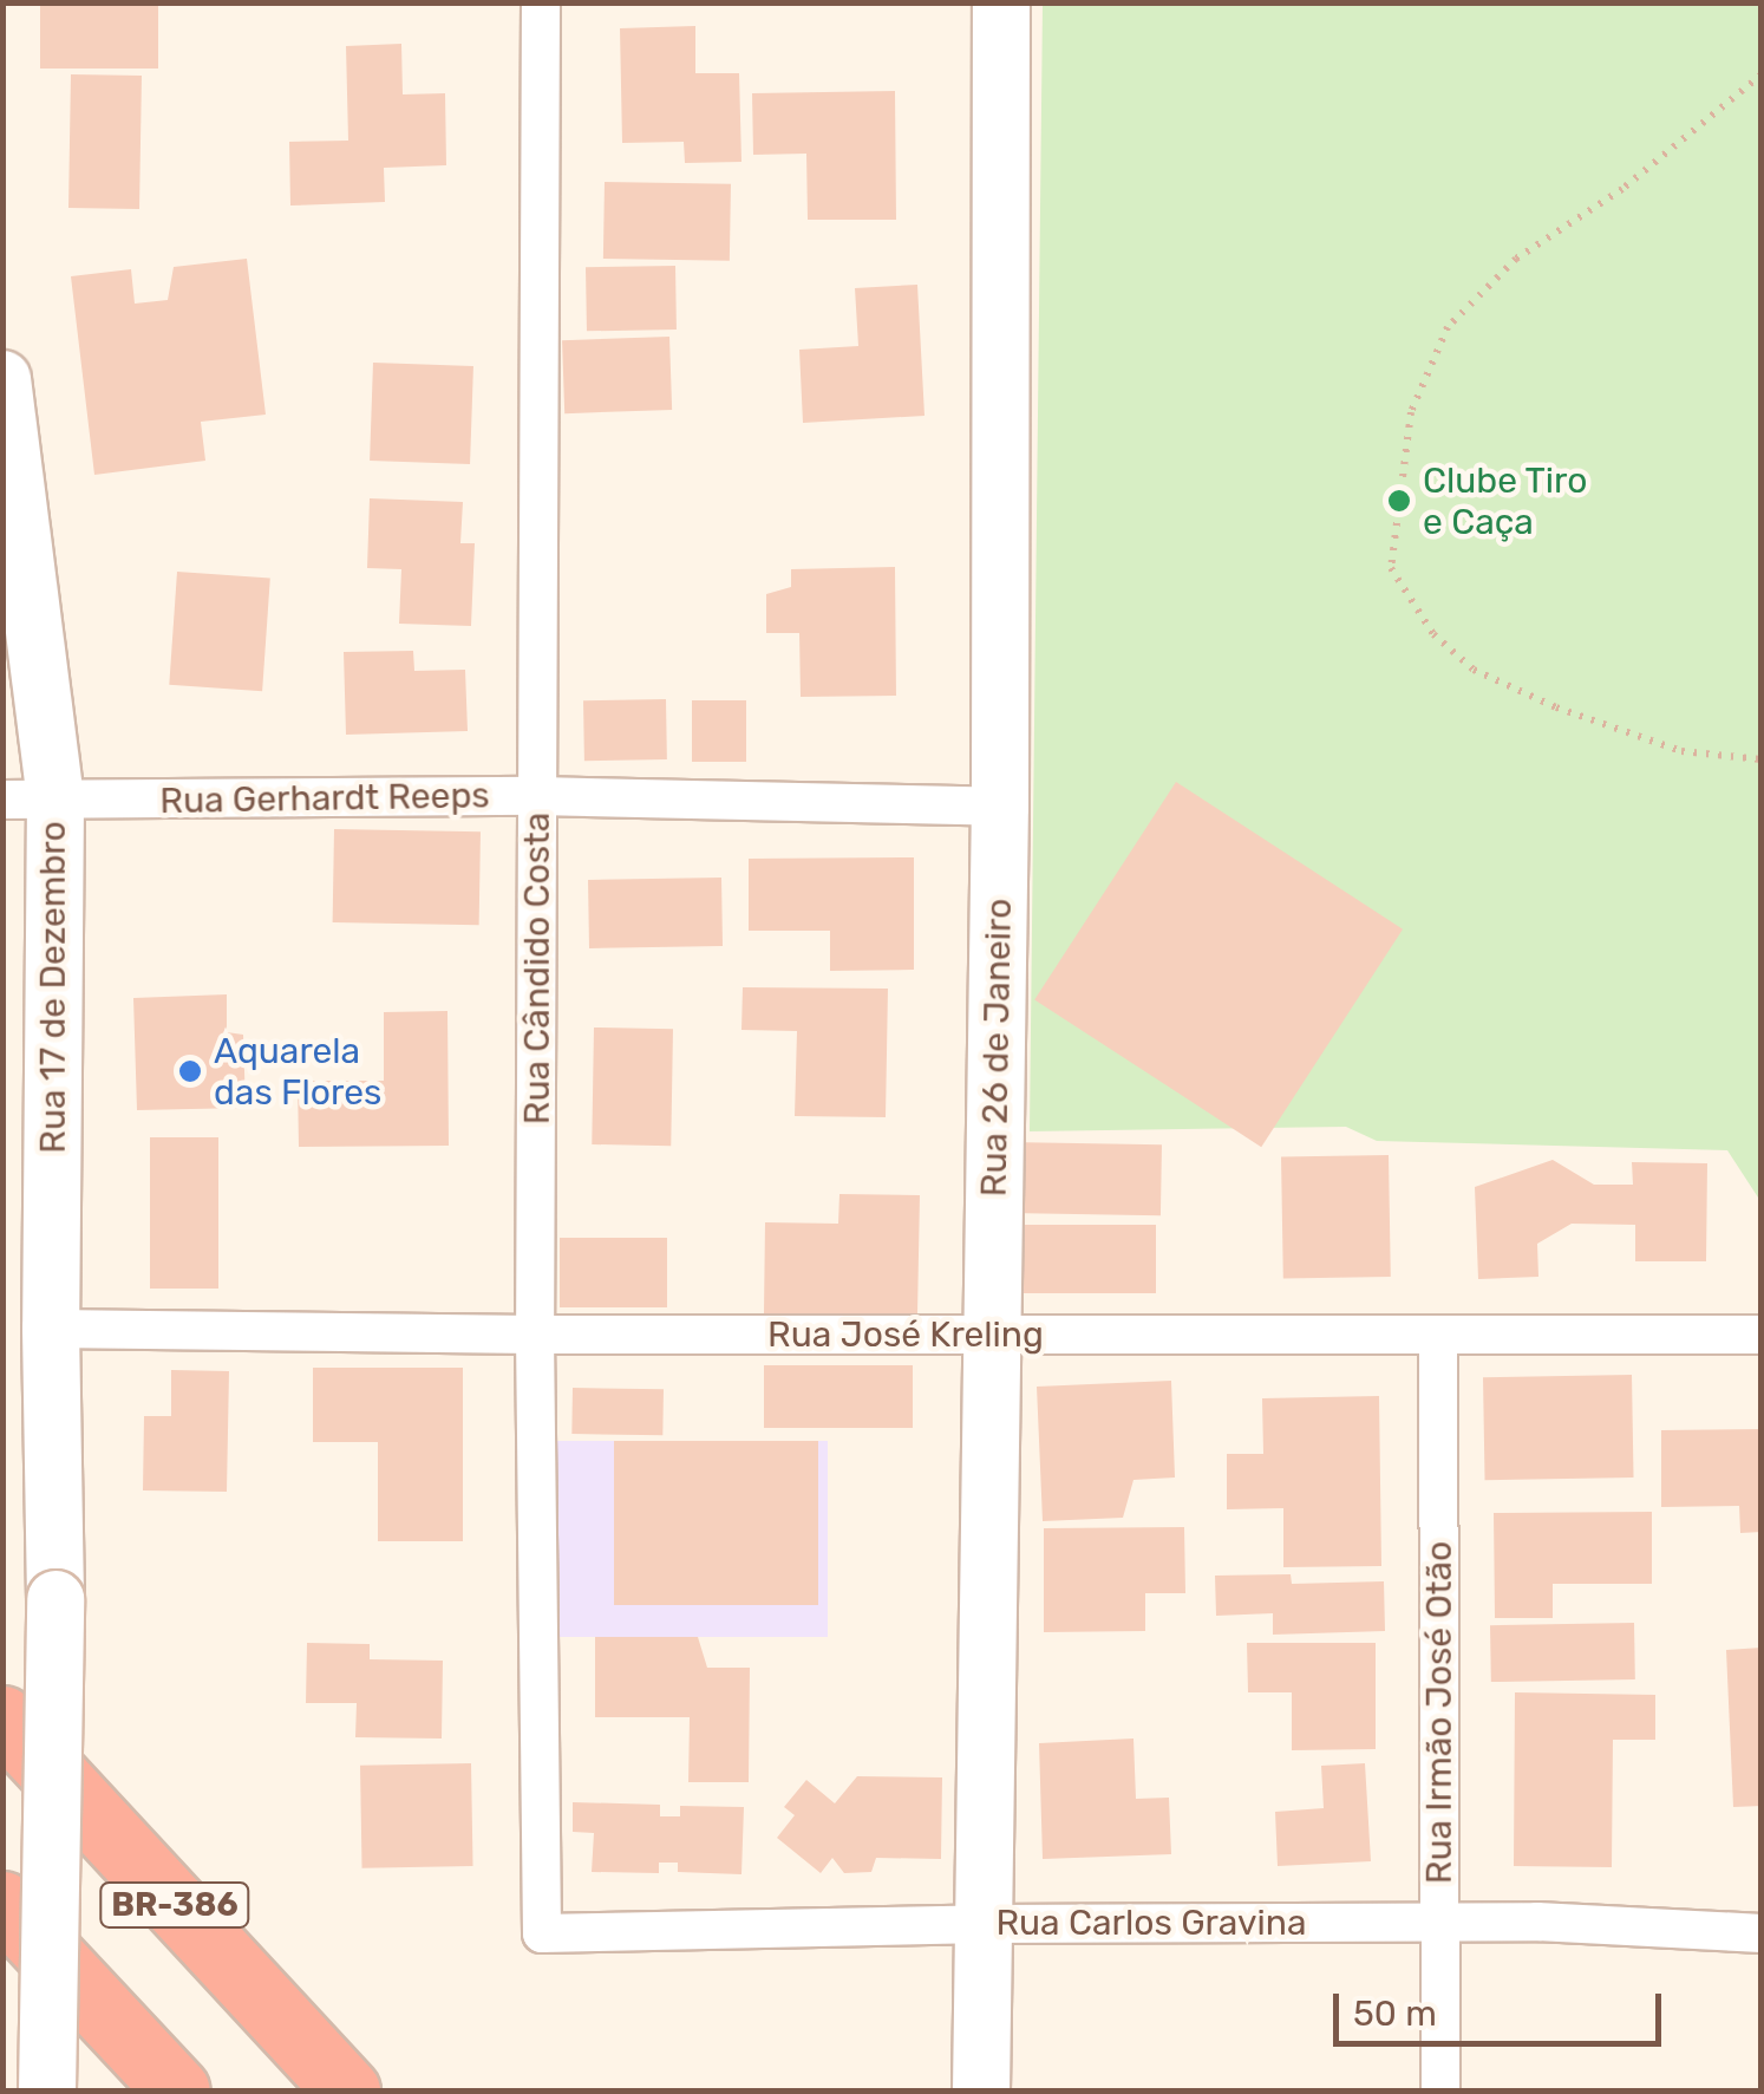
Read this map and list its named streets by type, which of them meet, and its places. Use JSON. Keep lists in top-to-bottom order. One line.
{"streets":{"highway":["BR-386"],"street":["Rua Gerhardt Reeps","Rua Cândido Costa","Rua 17 de Dezembro","Rua 26 de Janeiro","Rua José Kreling","Rua Irmão José Otão","Rua Carlos Gravina"]},"crossings":[["Rua Gerhardt Reeps","Rua Cândido Costa"],["Rua Gerhardt Reeps","Rua 17 de Dezembro"],["Rua Gerhardt Reeps","Rua 26 de Janeiro"],["Rua Cândido Costa","Rua José Kreling"],["Rua Cândido Costa","Rua Carlos Gravina"],["Rua 17 de Dezembro","Rua José Kreling"],["Rua 26 de Janeiro","Rua José Kreling"],["Rua 26 de Janeiro","Rua Carlos Gravina"],["Rua José Kreling","Rua Irmão José Otão"],["Rua Irmão José Otão","Rua Carlos Gravina"]],"places":["Clube Tiro e Caça","Aquarela das Flores"],"scale_bar":"50 m"}
